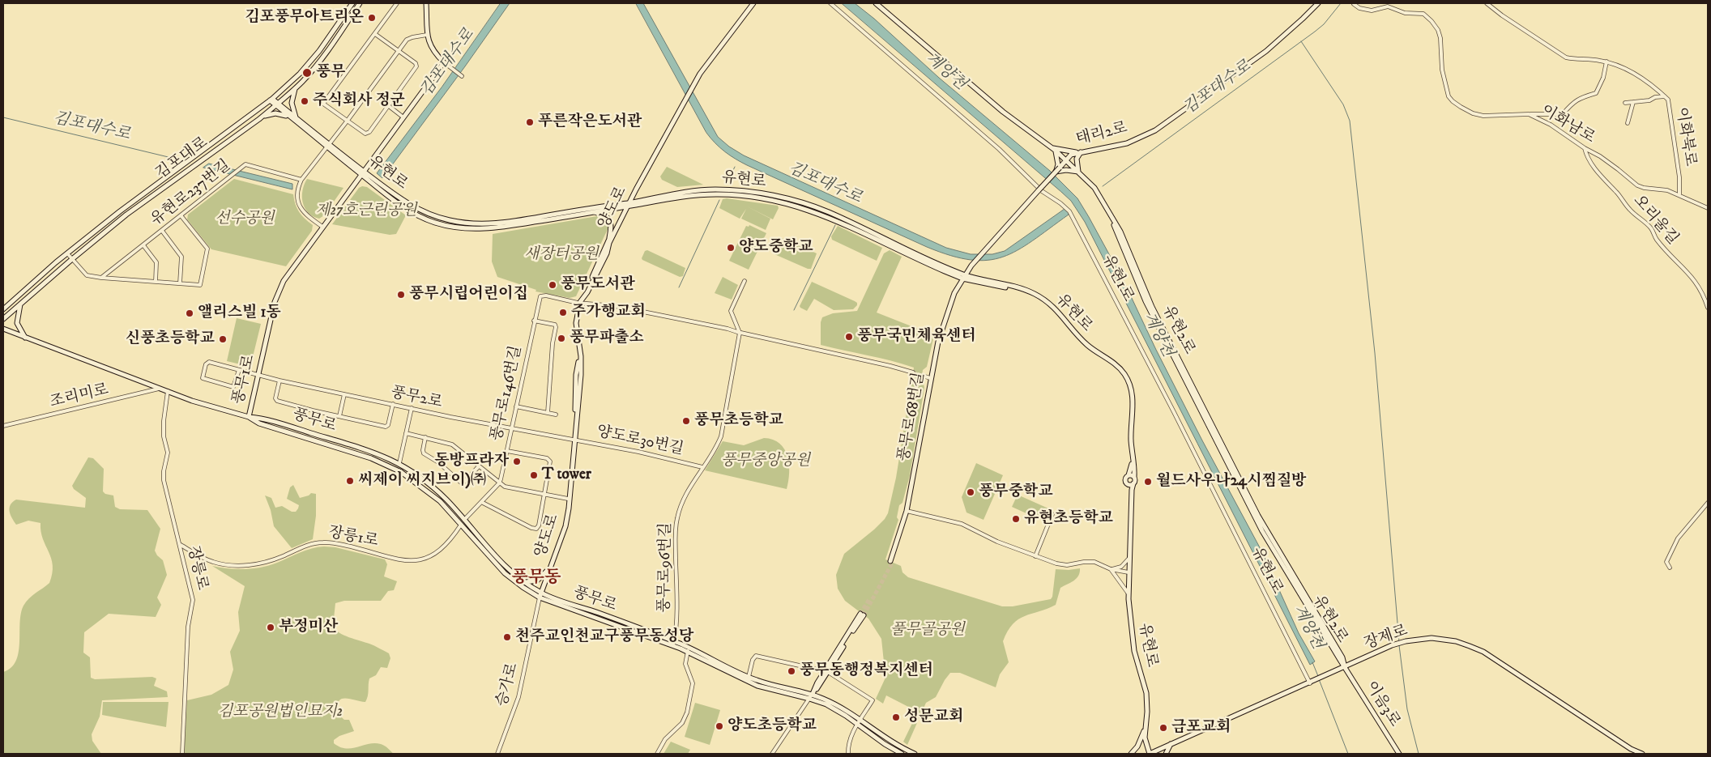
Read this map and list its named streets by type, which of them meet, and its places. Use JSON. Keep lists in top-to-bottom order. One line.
{"streets":{"street":["이화남로","태리2로","이화북로","김포대로","유현로","유현로237번길","양도로","오리울길","유현1로","유현2로","풍무1로","풍무로146번길","조리미로","풍무2로","풍무로68번길","풍무로","양도로30번길","장릉1로","풍무로96번길","장릉로","장제로","승가로","이음3로"]},"crossings":[["이화남로","이화북로"],["이화남로","오리울길"],["태리2로","유현2로"],["태리2로","풍무로68번길"],["김포대로","유현로"],["유현로","양도로"],["유현로","풍무1로"],["유현로","풍무로68번길"],["유현로","장제로"],["양도로","풍무로146번길"],["양도로","풍무2로"],["양도로","풍무로"],["양도로","양도로30번길"],["양도로","승가로"],["유현1로","장제로"],["유현2로","장제로"],["유현2로","이음3로"],["풍무1로","풍무2로"],["풍무1로","풍무로"],["풍무로146번길","풍무2로"],["풍무로146번길","풍무로"],["풍무로146번길","장릉1로"],["조리미로","풍무로"],["풍무2로","양도로30번길"],["풍무로","장릉1로"],["풍무로","풍무로96번길"],["풍무로","장릉로"],["풍무로","승가로"],["양도로30번길","풍무로96번길"],["장릉1로","장릉로"],["장제로","이음3로"]],"districts":["풍무동"],"water":["김포대수로","계양천"],"parks":["제27호근린공원","선수공원","새장터공원","풍무중앙공원","풀무골공원","김포공원법인묘지2"],"places":["김포풍무아트리온","풍무","주식회사 정군","푸른작은도서관","양도중학교","풍무도서관","풍무시립어린이집","주가행교회","앨리스빌 1동","풍무국민체육센터","풍무파출소","신풍초등학교","풍무초등학교","동방프라자","T tower","씨제이 씨지브이)㈜","월드사우나24시찜질방","풍무중학교","유현초등학교","부정미산","천주교인천교구풍무동성당","풍무동행정복지센터","성문교회","양도초등학교","금포교회"]}
